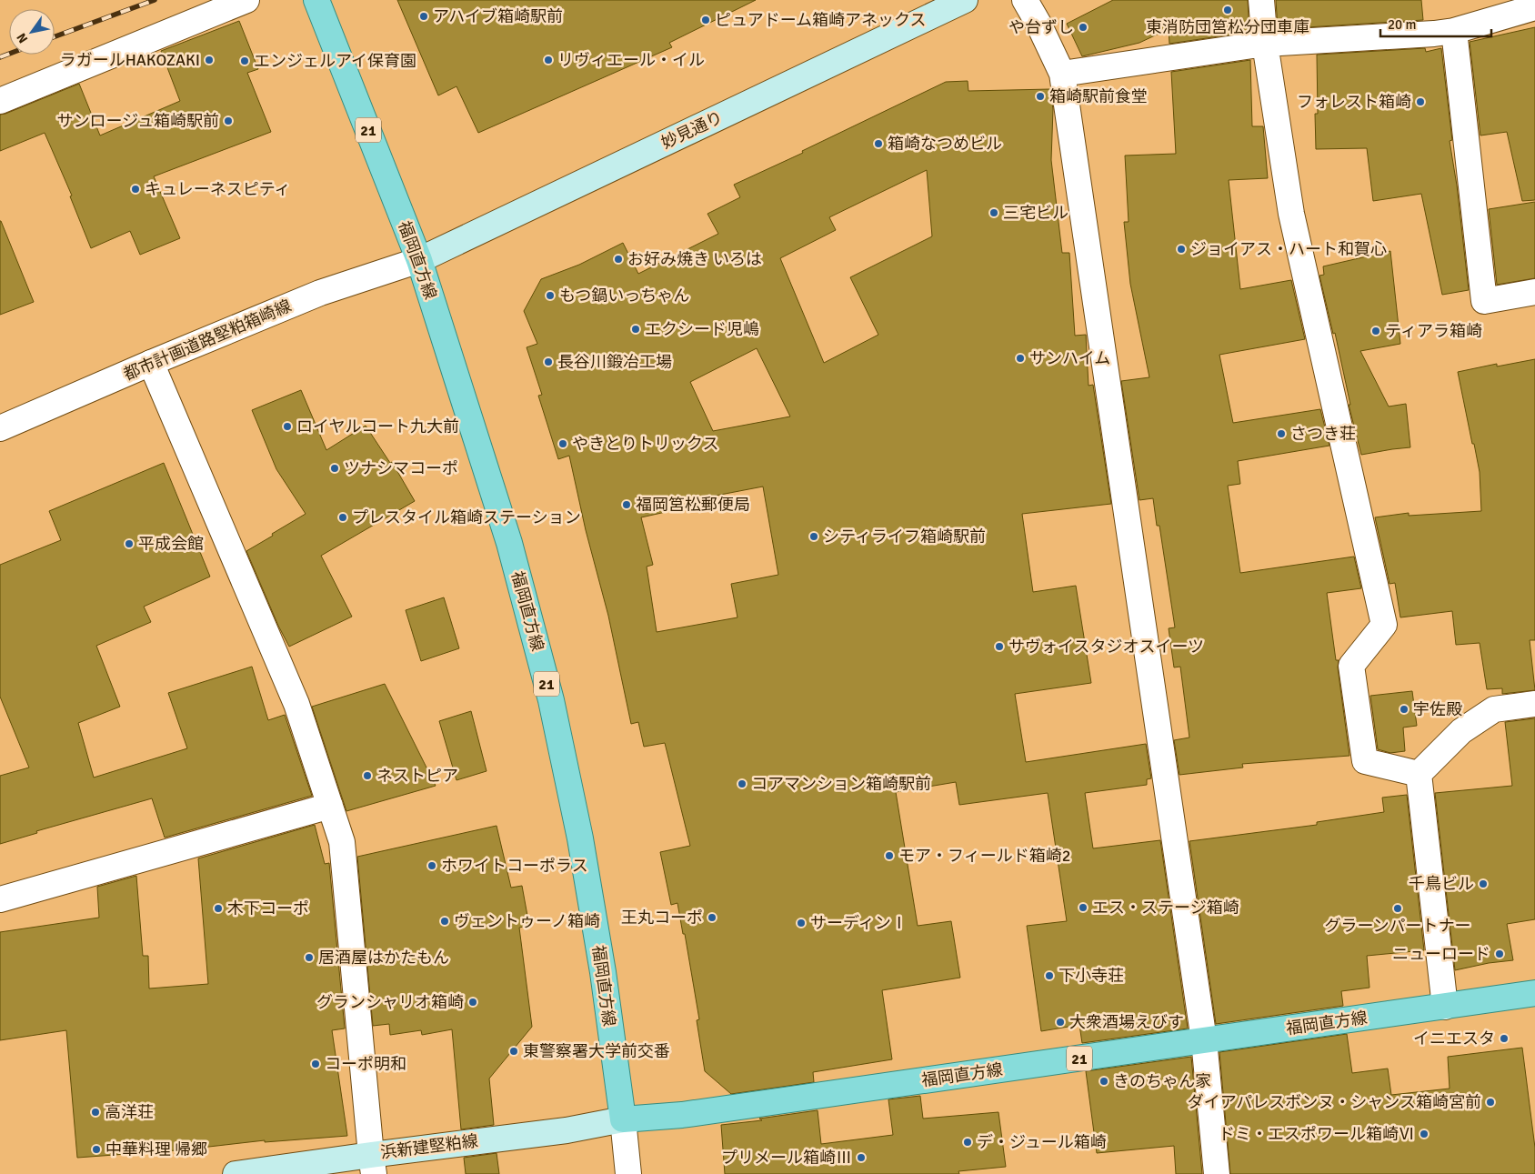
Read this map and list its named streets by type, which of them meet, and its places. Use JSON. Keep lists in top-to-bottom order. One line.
{"streets":{"main road":["21","妙見通り","福岡直方線","浜新建堅粕線"],"street":["都市計画道路堅粕箱崎線"]},"crossings":[["21","福岡直方線"],["21","浜新建堅粕線"],["妙見通り","福岡直方線"],["妙見通り","都市計画道路堅粕箱崎線"],["福岡直方線","都市計画道路堅粕箱崎線"],["福岡直方線","浜新建堅粕線"]],"places":["東消防団筥松分団車庫","アハイブ箱崎駅前","ピュアドーム箱崎アネックス","や台ずし","ラガールHAKOZAKI","リヴィエール・イル","エンジェルアイ保育園","箱崎駅前食堂","フォレスト箱崎","サンロージュ箱崎駅前","箱崎なつめビル","キュレーネスピティ","三宅ビル","ジョイアス・ハート和賀心","お好み焼き いろは","もつ鍋いっちゃん","エクシード児嶋","ティアラ箱崎","サンハイム","長谷川鍛冶工場","ロイヤルコート九大前","さつき荘","やきとりトリックス","ツナシマコーポ","福岡筥松郵便局","プレスタイル箱崎ステーション","シティライフ箱崎駅前","平成会館","サヴォイスタジオスイーツ","宇佐殿","ネストピア","コアマンション箱崎駅前","モア・フィールド箱崎2","ホワイトコーポラス","千鳥ビル","エス・ステージ箱崎","木下コーポ","グラーンパートナー","王丸コーポ","ヴェントゥーノ箱崎","サーディンⅠ","ニューロード","居酒屋はかたもん","下小寺荘","グランシャリオ箱崎","大衆酒場えびす","イニエスタ","東警察署大学前交番","コーポ明和","きのちゃん家","ダイアパレスボンヌ・シャンス箱崎宮前","高洋荘","ドミ・エスポワール箱崎Ⅵ","デ・ジュール箱崎","中華料理 帰郷","プリメール箱崎Ⅲ"],"scale_bar":"20 m","north":"bottom left"}
